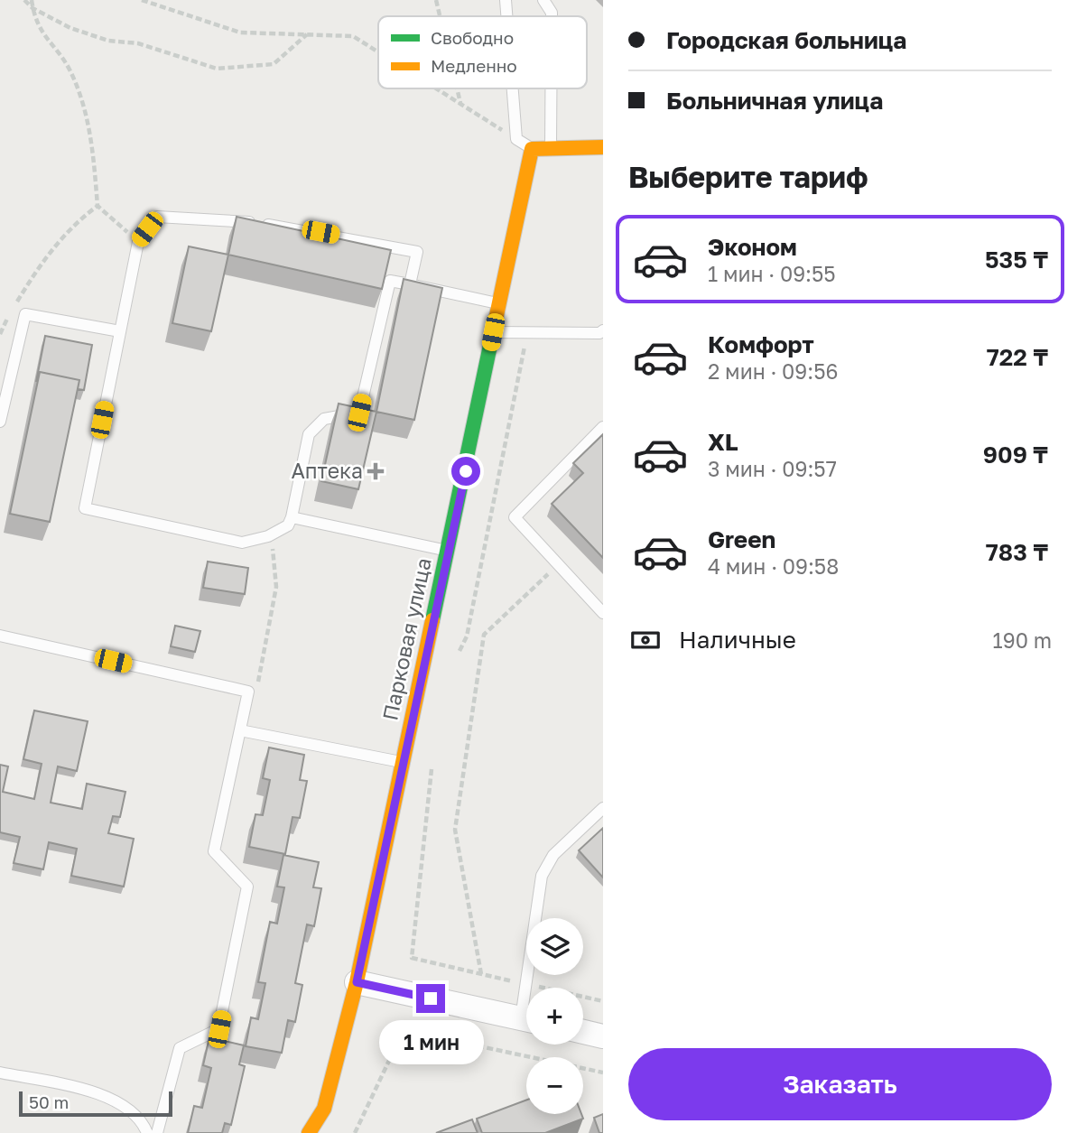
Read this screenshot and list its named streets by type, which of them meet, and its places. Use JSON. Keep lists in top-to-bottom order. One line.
{"streets":{"street":["Парковая улица"]},"places":{"health":["Аптека"]},"legend":["Свободно","Медленно"],"scale_bar":"50 m","page":{"banner":["Городская больница","Больничная улица"],"heading":"Выберите тариф","list":[{"name":"Эконом","note":"1 мин · 09:55","value":"535 ₸"},{"name":"Комфорт","note":"2 мин · 09:56","value":"722 ₸"},{"name":"XL","note":"3 мин · 09:57","value":"909 ₸"},{"name":"Green","note":"4 мин · 09:58","value":"783 ₸"}],"pay":["Наличные","190 m"],"map_buttons":["+","−"],"bubble":"1 мин","buttons":"Заказать","scale":"50 m"}}
